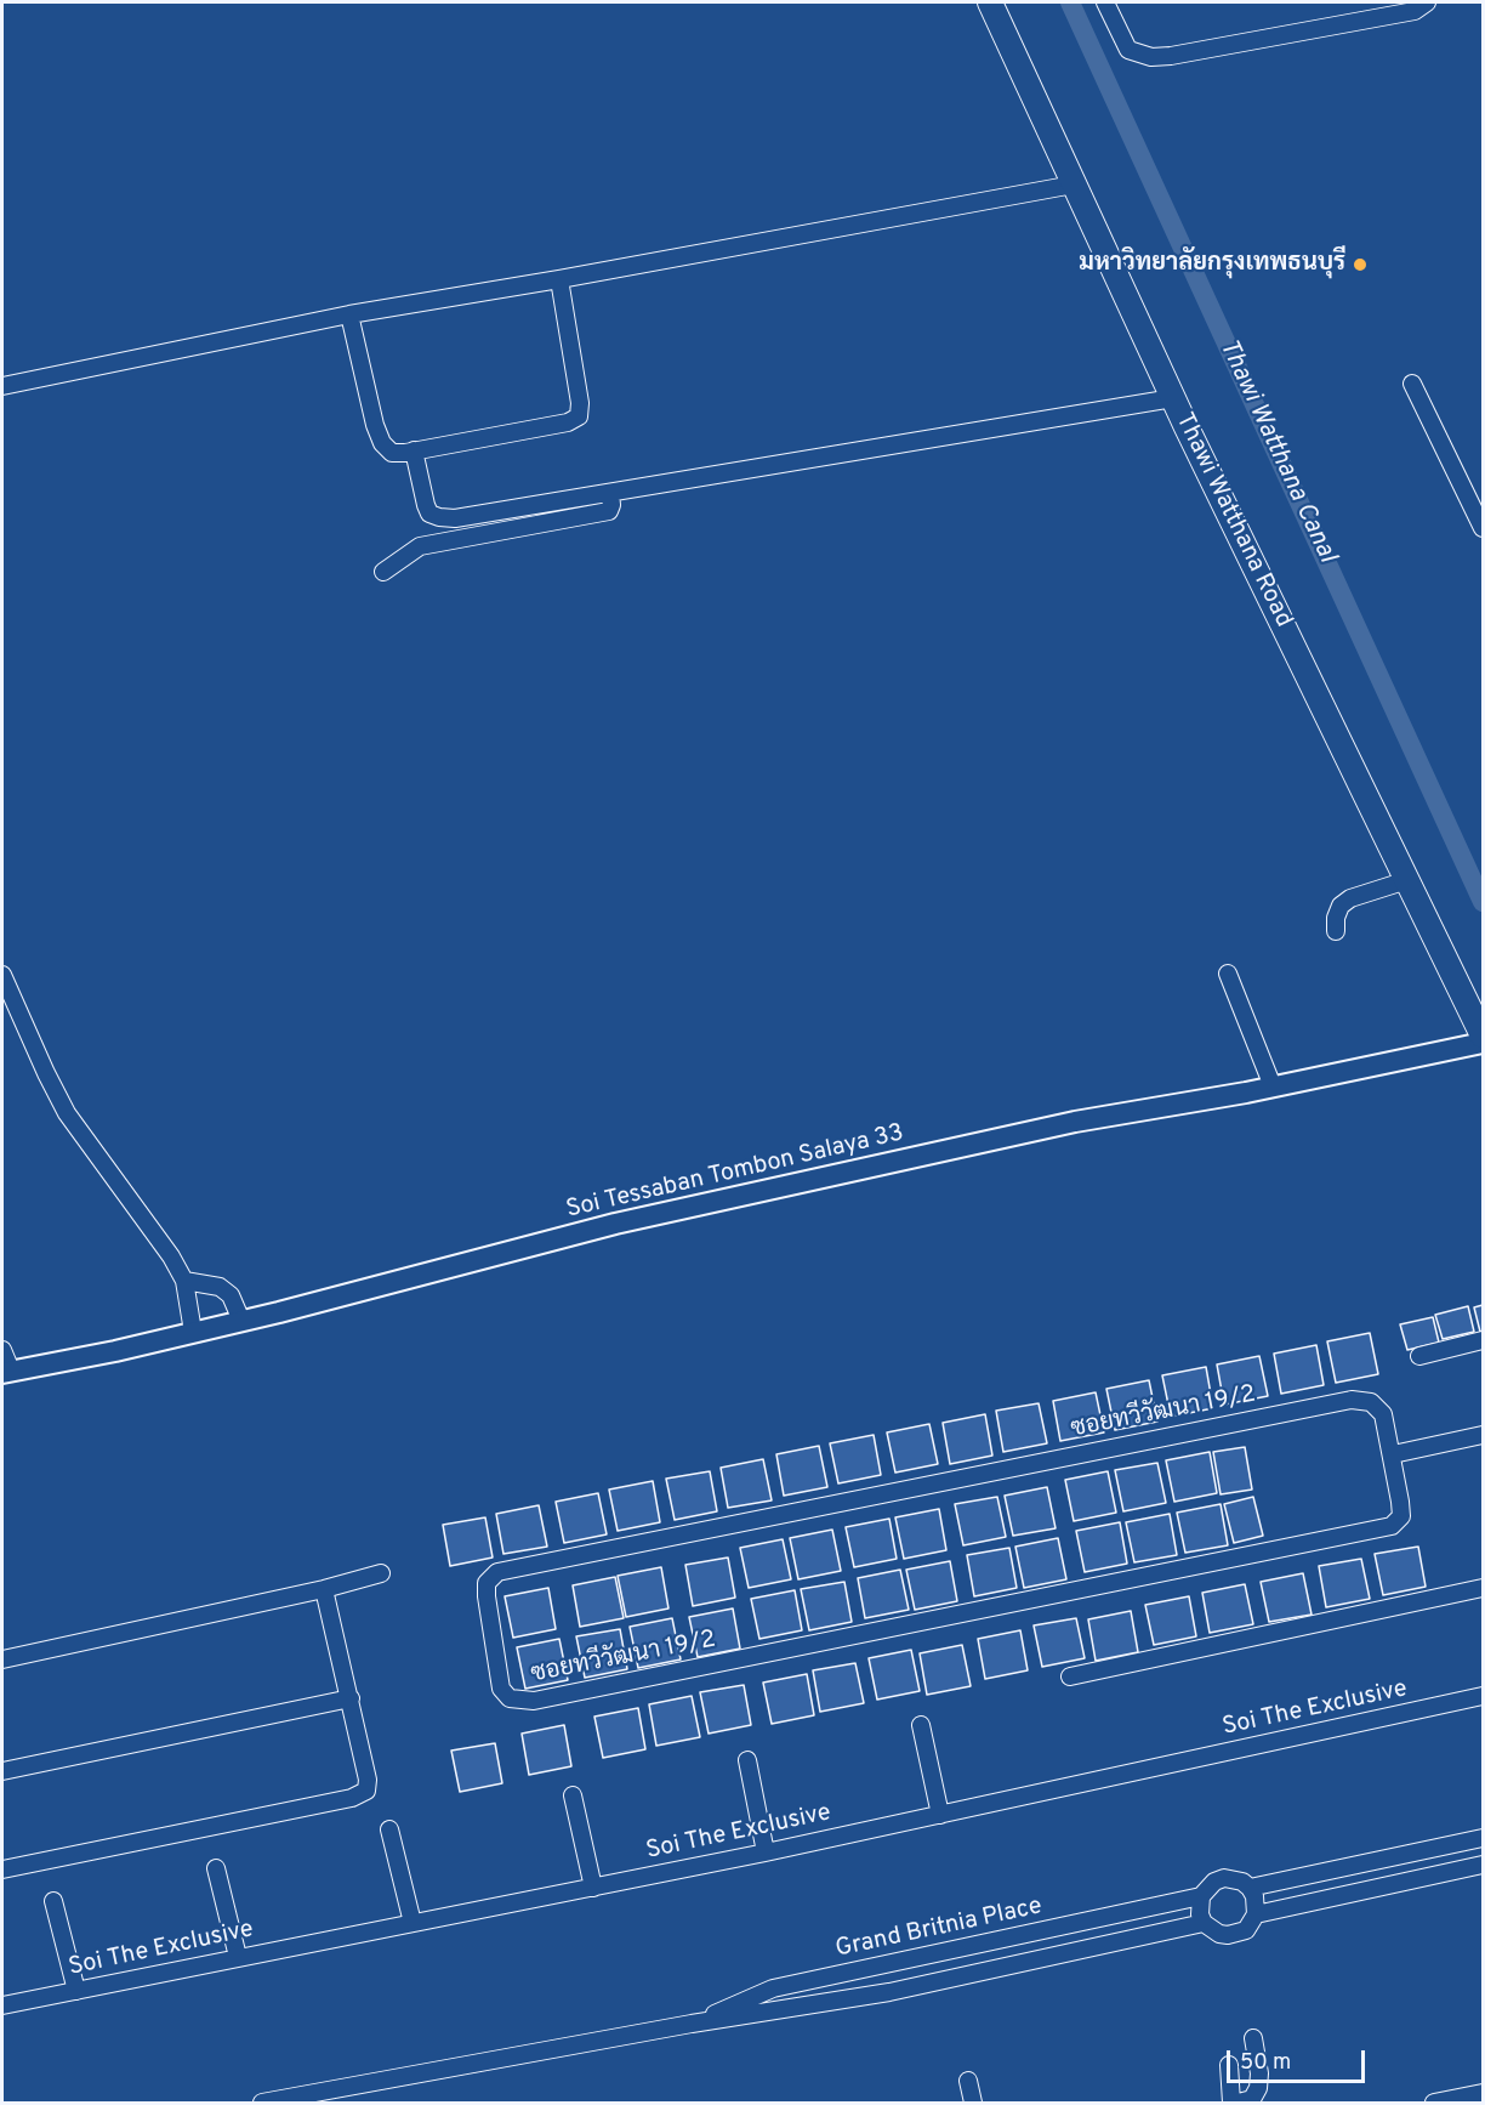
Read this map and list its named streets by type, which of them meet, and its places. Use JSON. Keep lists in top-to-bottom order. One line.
{"streets":{"main road":["Thawi Watthana Road"],"street":["Soi Tessaban Tombon Salaya 33","ซอยทวีวัฒนา 19/2","Soi The Exclusive","Grand Britnia Place"]},"water":["Thawi Watthana Canal"],"places":["มหาวิทยาลัยกรุงเทพธนบุรี"],"scale_bar":"50 m"}
